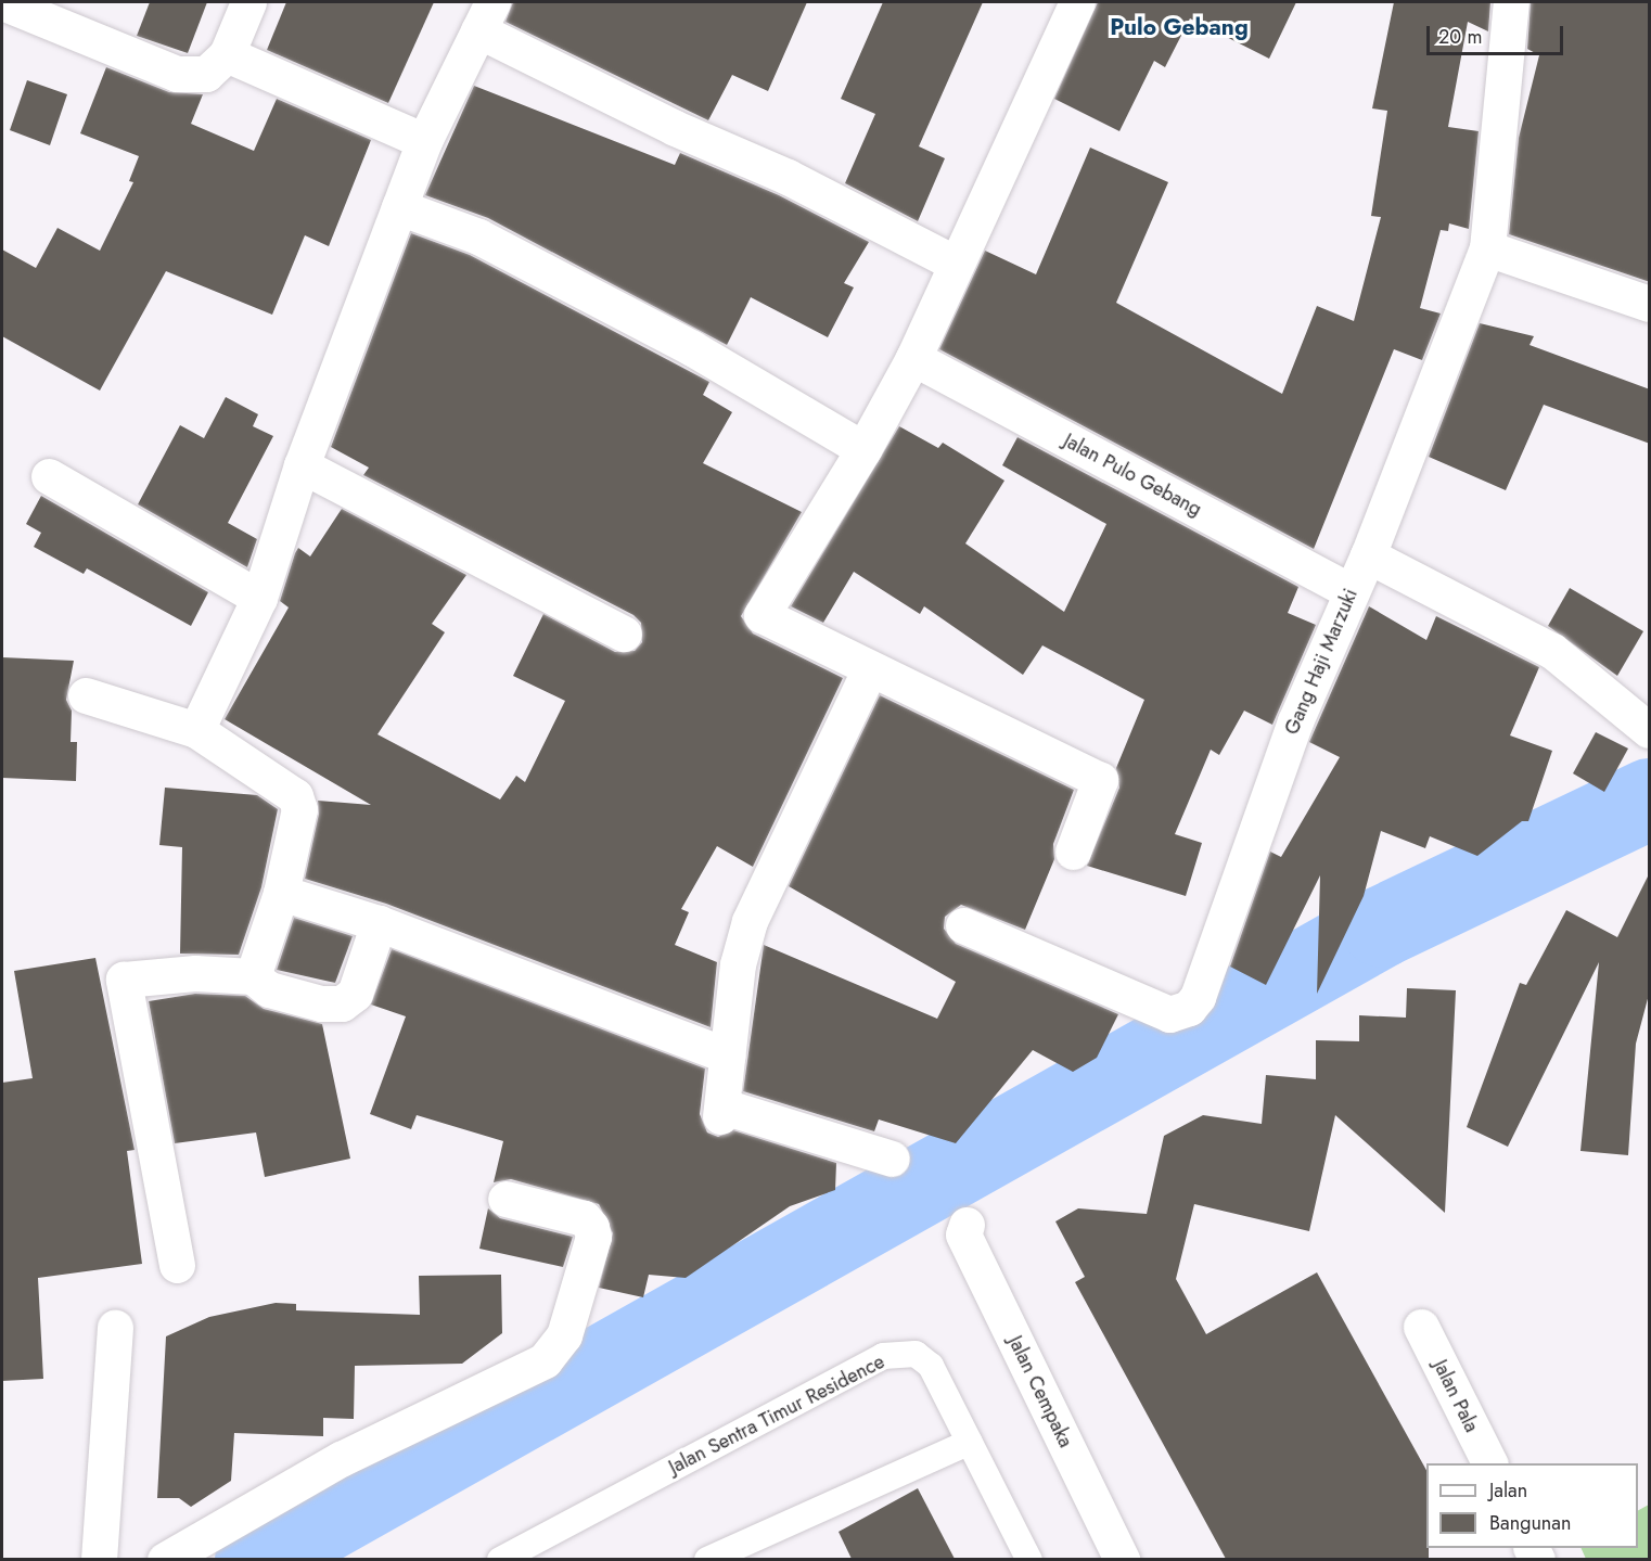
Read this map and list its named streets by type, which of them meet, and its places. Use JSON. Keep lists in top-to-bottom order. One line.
{"streets":{"street":["Jalan Pulo Gebang","Gang Haji Marzuki","Jalan Cempaka","Jalan Pala"],"lane":["Jalan Sentra Timur Residence"]},"crossings":[["Jalan Pulo Gebang","Gang Haji Marzuki"]],"districts":["Pulo Gebang"],"legend":["Jalan","Bangunan"],"scale_bar":"20 m"}
